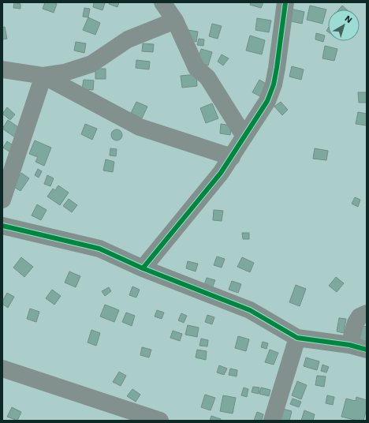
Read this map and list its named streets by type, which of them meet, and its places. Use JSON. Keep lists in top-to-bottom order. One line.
{"north":"top right"}
